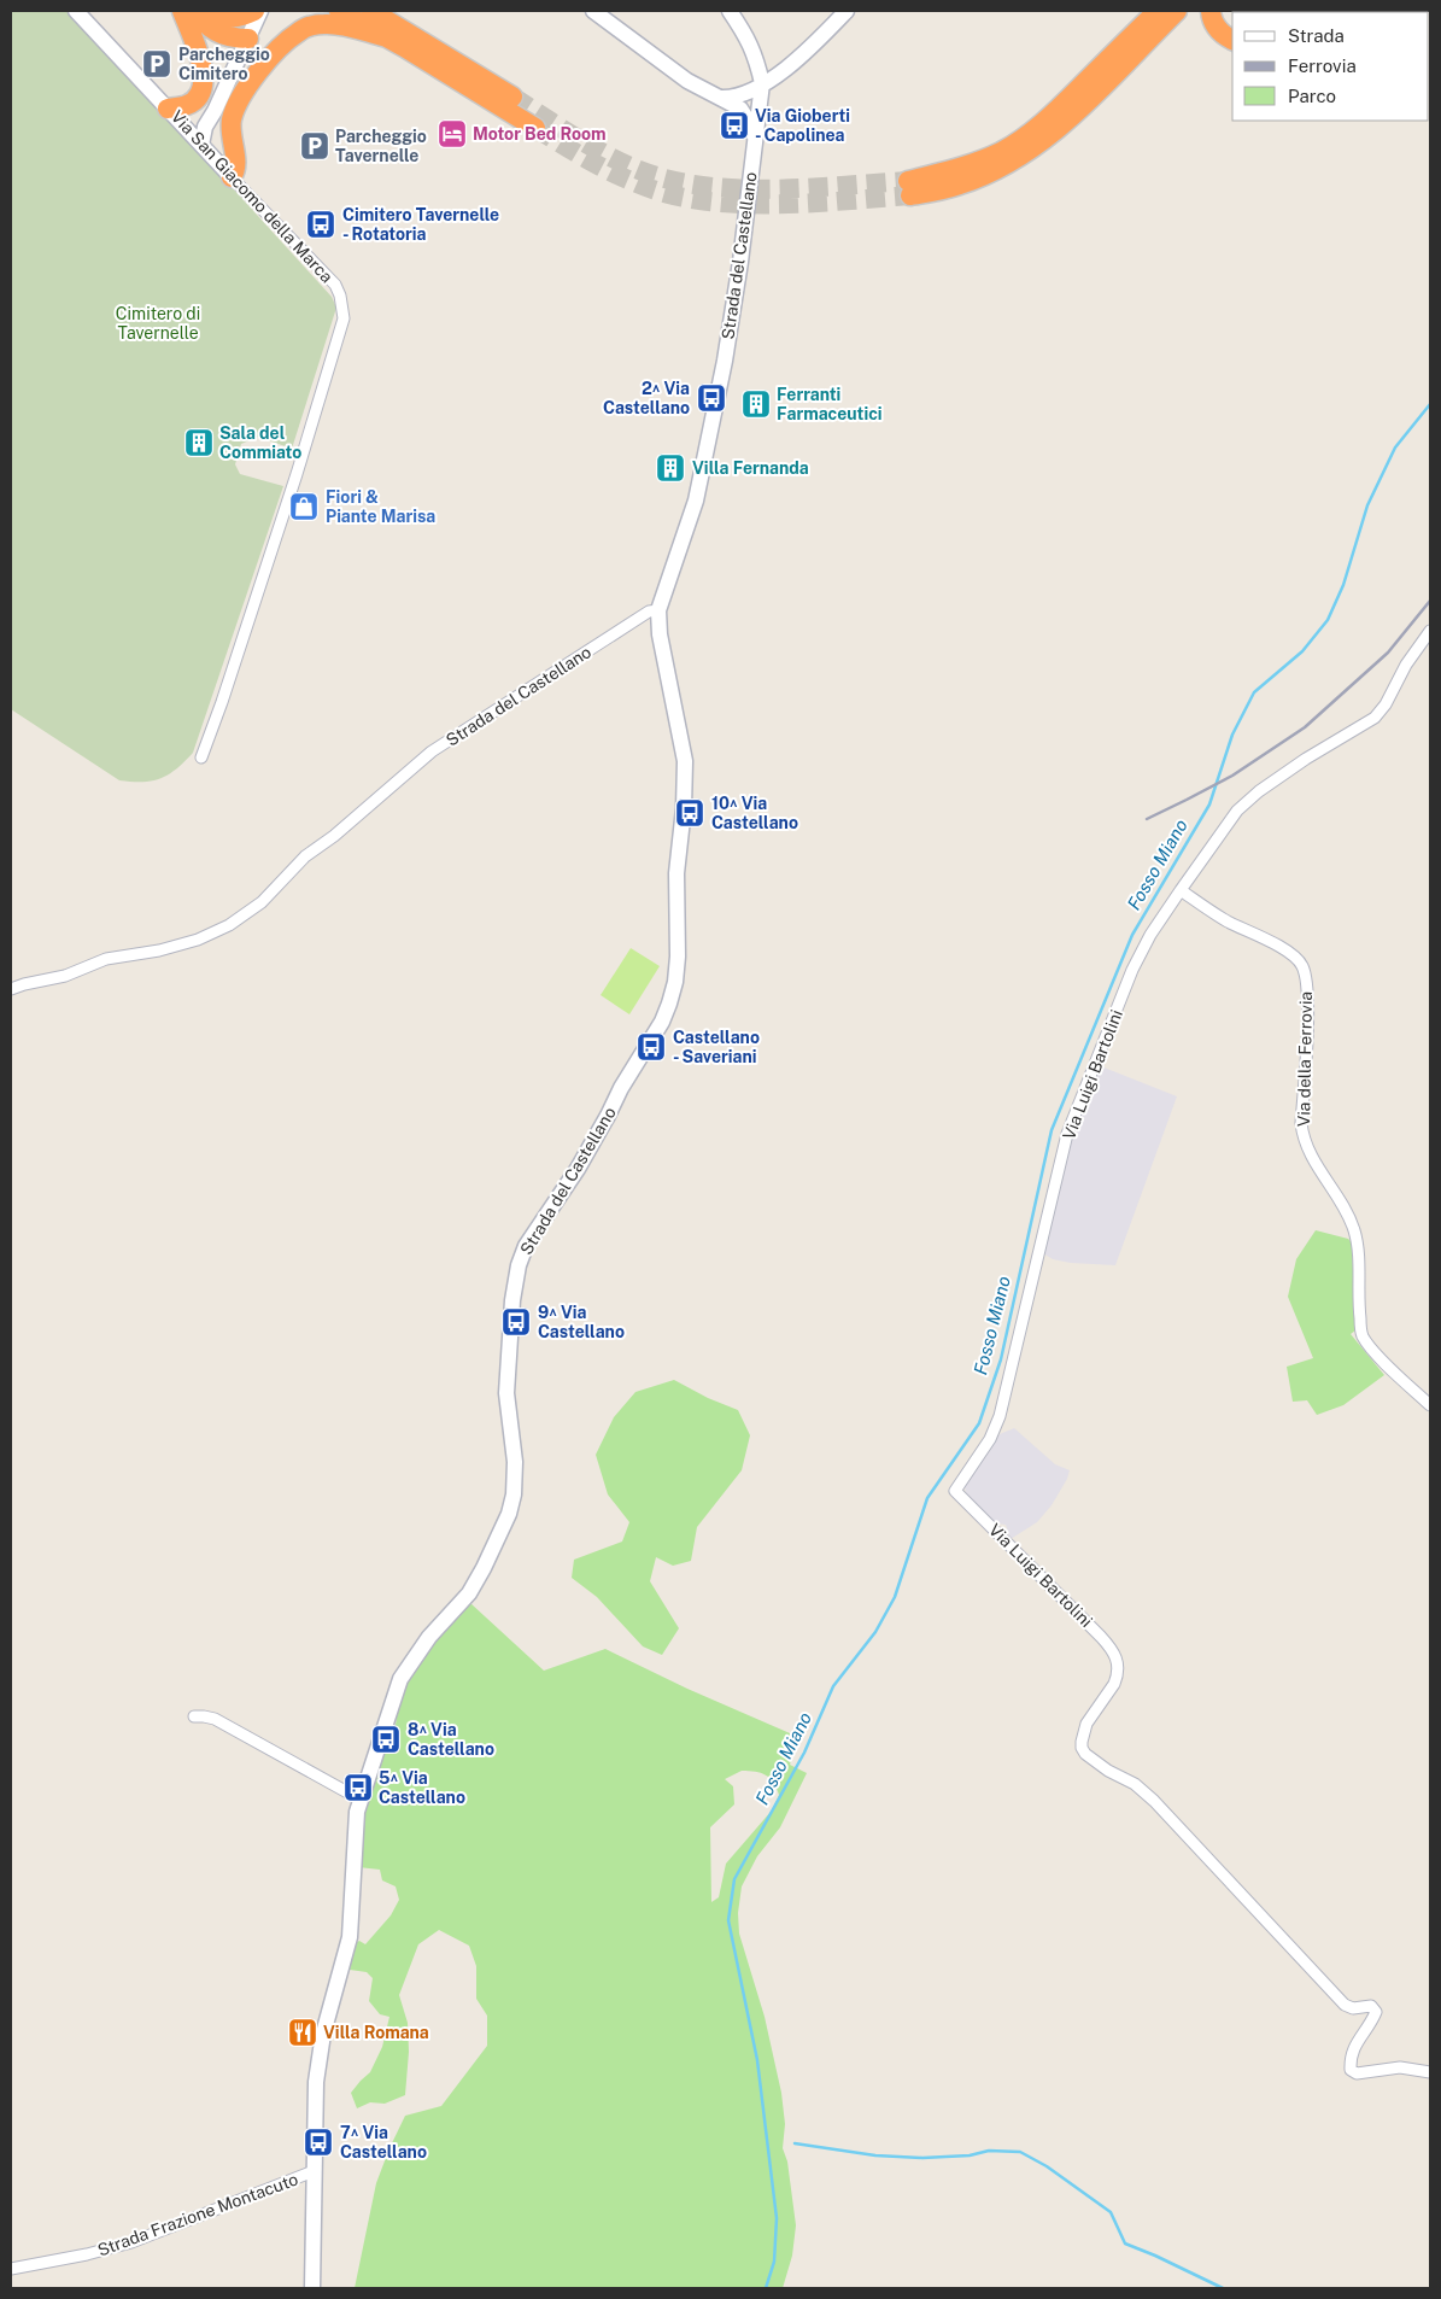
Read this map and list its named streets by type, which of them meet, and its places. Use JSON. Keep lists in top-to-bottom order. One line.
{"streets":{"street":["Via San Giacomo della Marca","Strada del Castellano","Via della Ferrovia","Via Luigi Bartolini","Strada Frazione Montacuto"]},"crossings":[["Strada del Castellano","Strada Frazione Montacuto"],["Via della Ferrovia","Via Luigi Bartolini"]],"water":["Fosso Miano"],"parks":["Cimitero di Tavernelle"],"places":{"parking":["Parcheggio Cimitero","Parcheggio Tavernelle"],"bus stop":["Via Gioberti - Capolinea","Cimitero Tavernelle - Rotatoria","2^ Via Castellano","10^ Via Castellano","Castellano - Saveriani","9^ Via Castellano","8^ Via Castellano","5^ Via Castellano","7^ Via Castellano"],"hotel":["Motor Bed Room"],"building":["Ferranti Farmaceutici","Sala del Commiato","Villa Fernanda"],"shop":["Fiori & Piante Marisa"],"restaurant":["Villa Romana"]},"legend":["Strada","Ferrovia","Parco"]}
